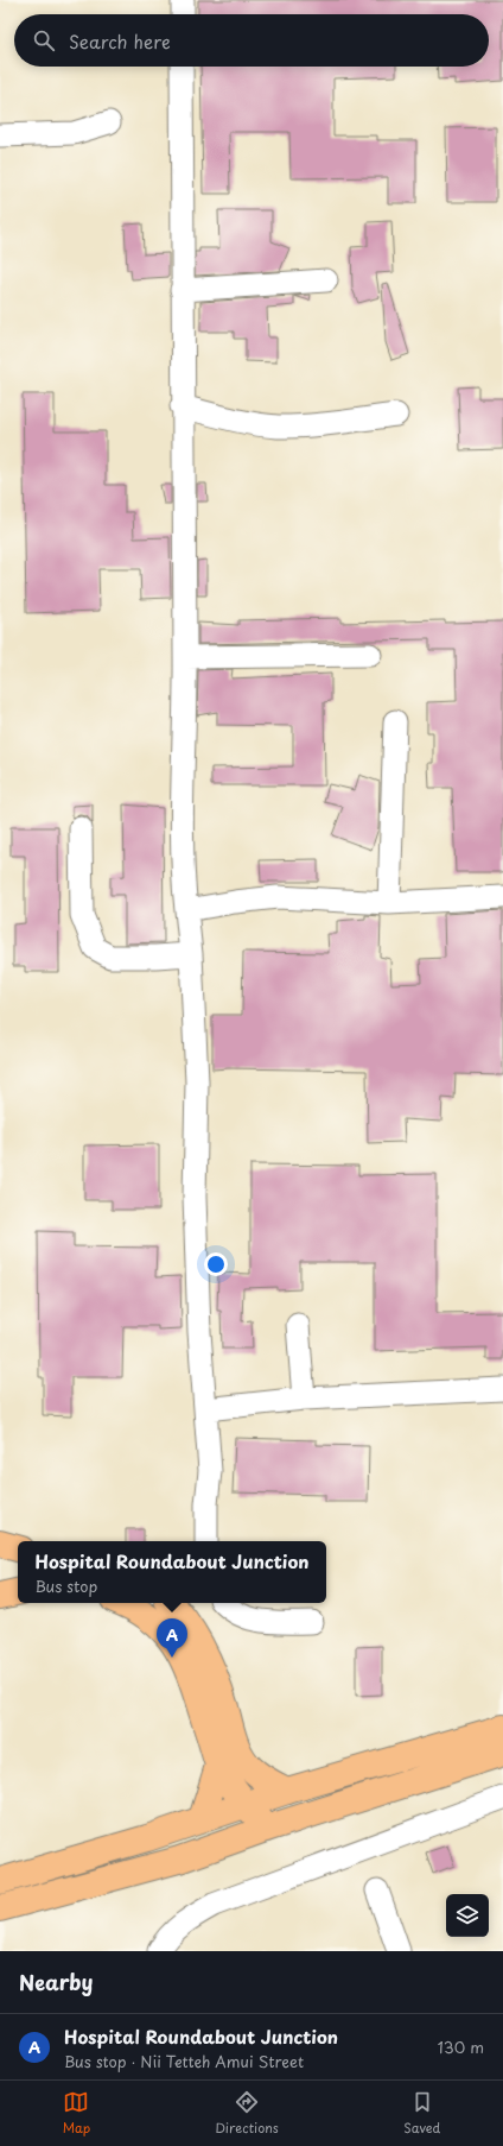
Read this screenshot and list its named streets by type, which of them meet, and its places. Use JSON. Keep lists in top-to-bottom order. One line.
{"page":{"search":"Search here","popup":["Hospital Roundabout Junction","Bus stop"],"pins":"A","heading":"Nearby","list":[{"mark":"A","name":"Hospital Roundabout Junction","note":"Bus stop · Nii Tetteh Amui Street","value":"130 m"}],"nav":["Map","Directions","Saved"]}}
